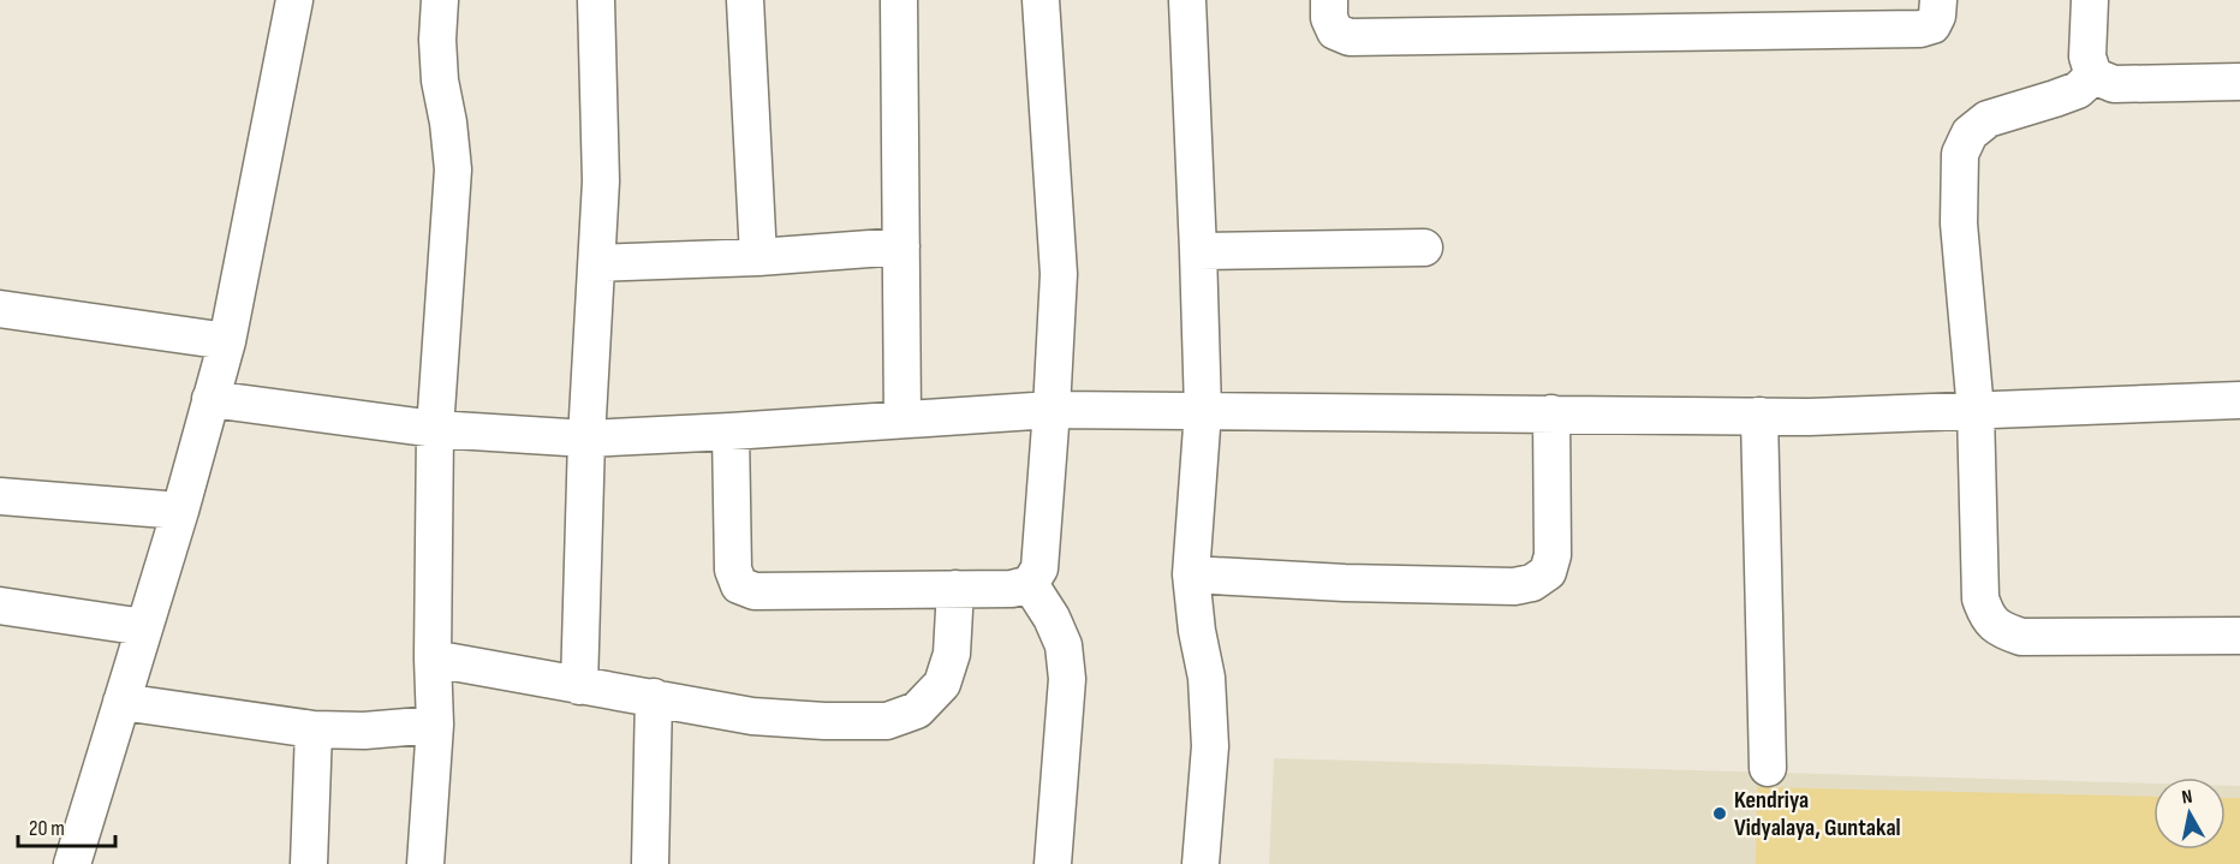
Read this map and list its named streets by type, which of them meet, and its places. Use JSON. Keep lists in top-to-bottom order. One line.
{"places":["Kendriya Vidyalaya, Guntakal"],"scale_bar":"20 m","north":"top"}
